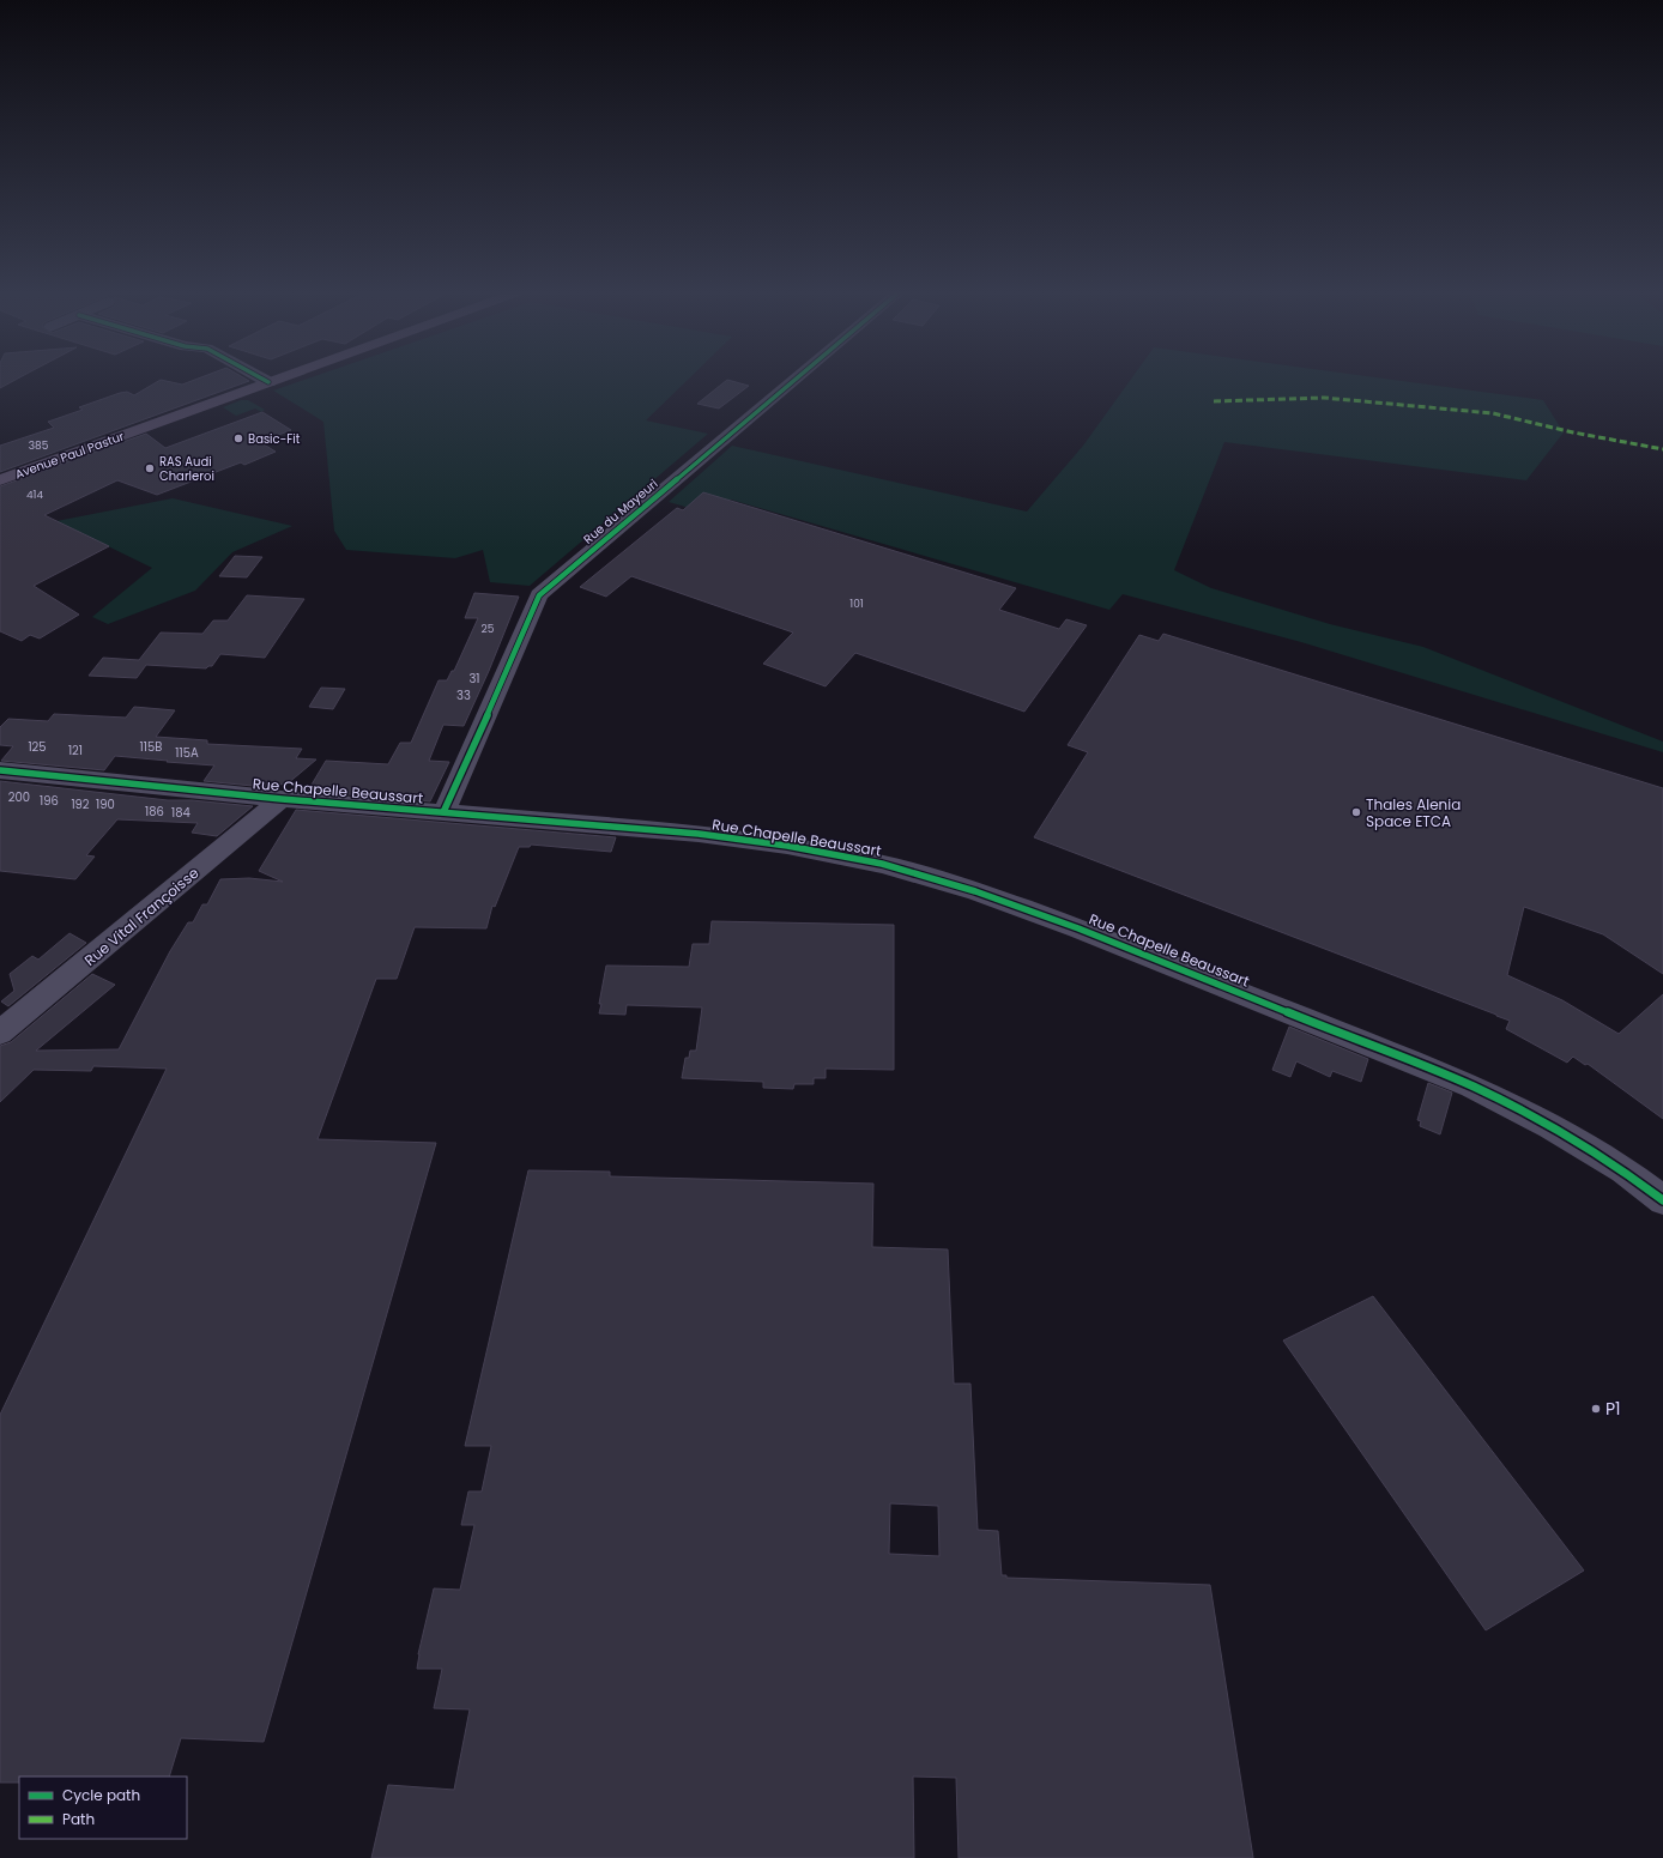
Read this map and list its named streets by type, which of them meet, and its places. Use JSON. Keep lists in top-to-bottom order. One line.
{"streets":{"main road":["Avenue Paul Pastur"],"street":["Rue du Mayeuri","Rue Chapelle Beaussart","Rue Vital Françoisse"]},"crossings":[["Rue du Mayeuri","Rue Chapelle Beaussart"],["Rue Chapelle Beaussart","Rue Vital Françoisse"]],"places":["Basic-Fit","RAS Audi Charleroi","Thales Alenia Space ETCA","P1"],"house_numbers":["385","414","101","25","31","33","125","115B","121","115A","200","196","192","190","186","184"],"legend":["Cycle path","Path"]}
